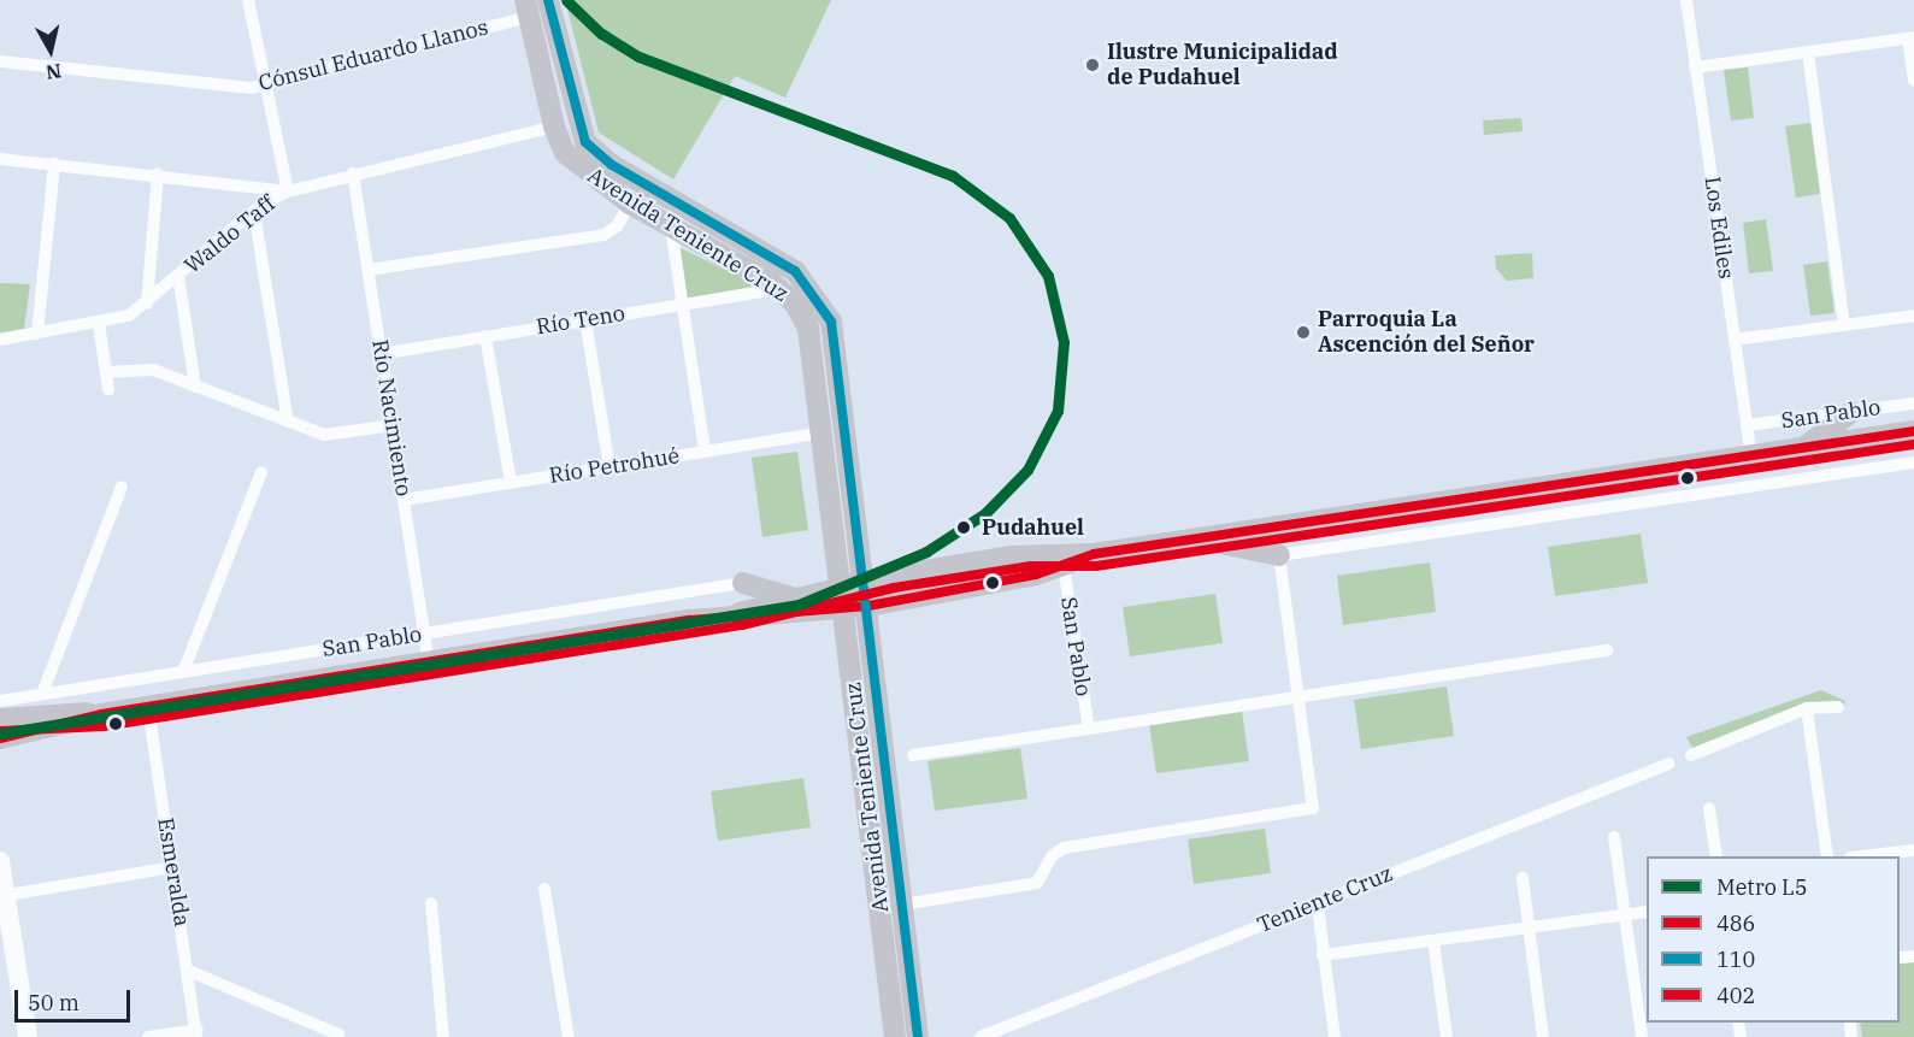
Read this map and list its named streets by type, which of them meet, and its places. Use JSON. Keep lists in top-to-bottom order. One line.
{"streets":{"main road":["Avenida Teniente Cruz","San Pablo"],"street":["Cónsul Eduardo Llanos","Los Ediles","Waldo Taff","Río Teno","Río Nacimiento","Río Petrohué","Esmeralda","Teniente Cruz"]},"crossings":[["Cónsul Eduardo Llanos","Avenida Teniente Cruz"],["Los Ediles","San Pablo"],["Waldo Taff","Avenida Teniente Cruz"],["Waldo Taff","Río Nacimiento"],["Avenida Teniente Cruz","Río Teno"],["Avenida Teniente Cruz","San Pablo"],["Avenida Teniente Cruz","Río Petrohué"],["Río Teno","Río Nacimiento"],["San Pablo","Río Nacimiento"],["San Pablo","Esmeralda"],["Río Nacimiento","Río Petrohué"]],"places":["Ilustre Municipalidad de Pudahuel","Parroquia La Ascención del Señor","Pudahuel"],"lines":["metro line L5","transit line 110","transit line 486","transit line 402"],"legend":["Metro L5","486","110","402"],"scale_bar":"50 m","north":"bottom"}
